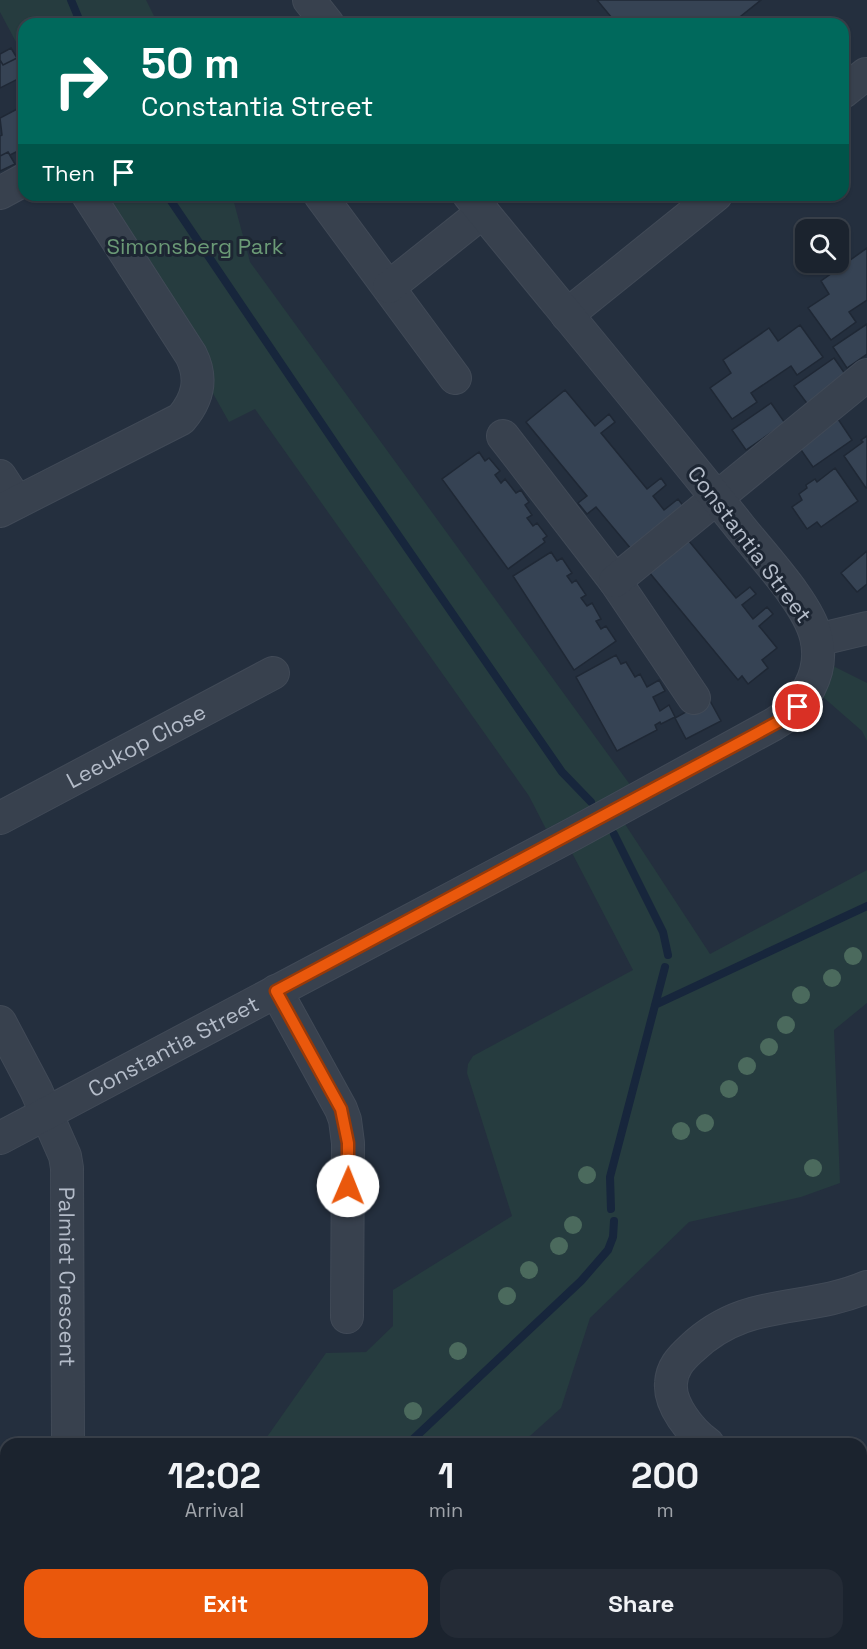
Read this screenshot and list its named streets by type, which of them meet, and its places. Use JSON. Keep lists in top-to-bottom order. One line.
{"streets":{"street":["Constantia Street","Leeukop Close","Palmiet Crescent"]},"crossings":[["Constantia Street","Palmiet Crescent"]],"parks":["Simonsberg Park"],"page":{"turn":["50 m","Constantia Street"],"then":"Then","eta":["12:02","Arrival","1","min","200","m"],"buttons":["Exit","Share"]}}
